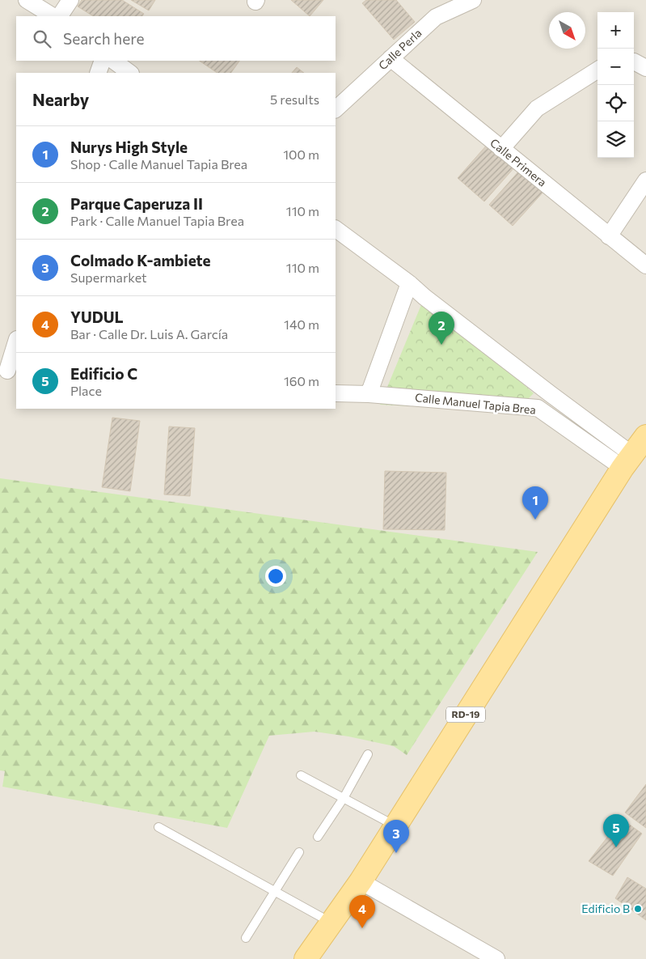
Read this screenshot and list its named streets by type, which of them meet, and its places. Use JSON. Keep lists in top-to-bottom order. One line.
{"streets":{"main road":["RD-19"],"street":["Calle Perla","Calle Primera","Calle Manuel Tapia Brea"]},"crossings":[["Calle Perla","Calle Primera"],["Calle Manuel Tapia Brea","RD-19"]],"places":["Edificio B"],"north":"bottom right","page":{"map_buttons":["+","−"],"search":"Search here","heading":["Nearby","5 results"],"list":[{"mark":"1","name":"Nurys High Style","note":"Shop · Calle Manuel Tapia Brea","value":"100 m"},{"mark":"2","name":"Parque Caperuza II","note":"Park · Calle Manuel Tapia Brea","value":"110 m"},{"mark":"3","name":"Colmado K-ambiete","note":"Supermarket","value":"110 m"},{"mark":"4","name":"YUDUL","note":"Bar · Calle Dr. Luis A. García","value":"140 m"},{"mark":"5","name":"Edificio C","note":"Place","value":"160 m"}],"pins":["2","1","5","3","4"]}}
